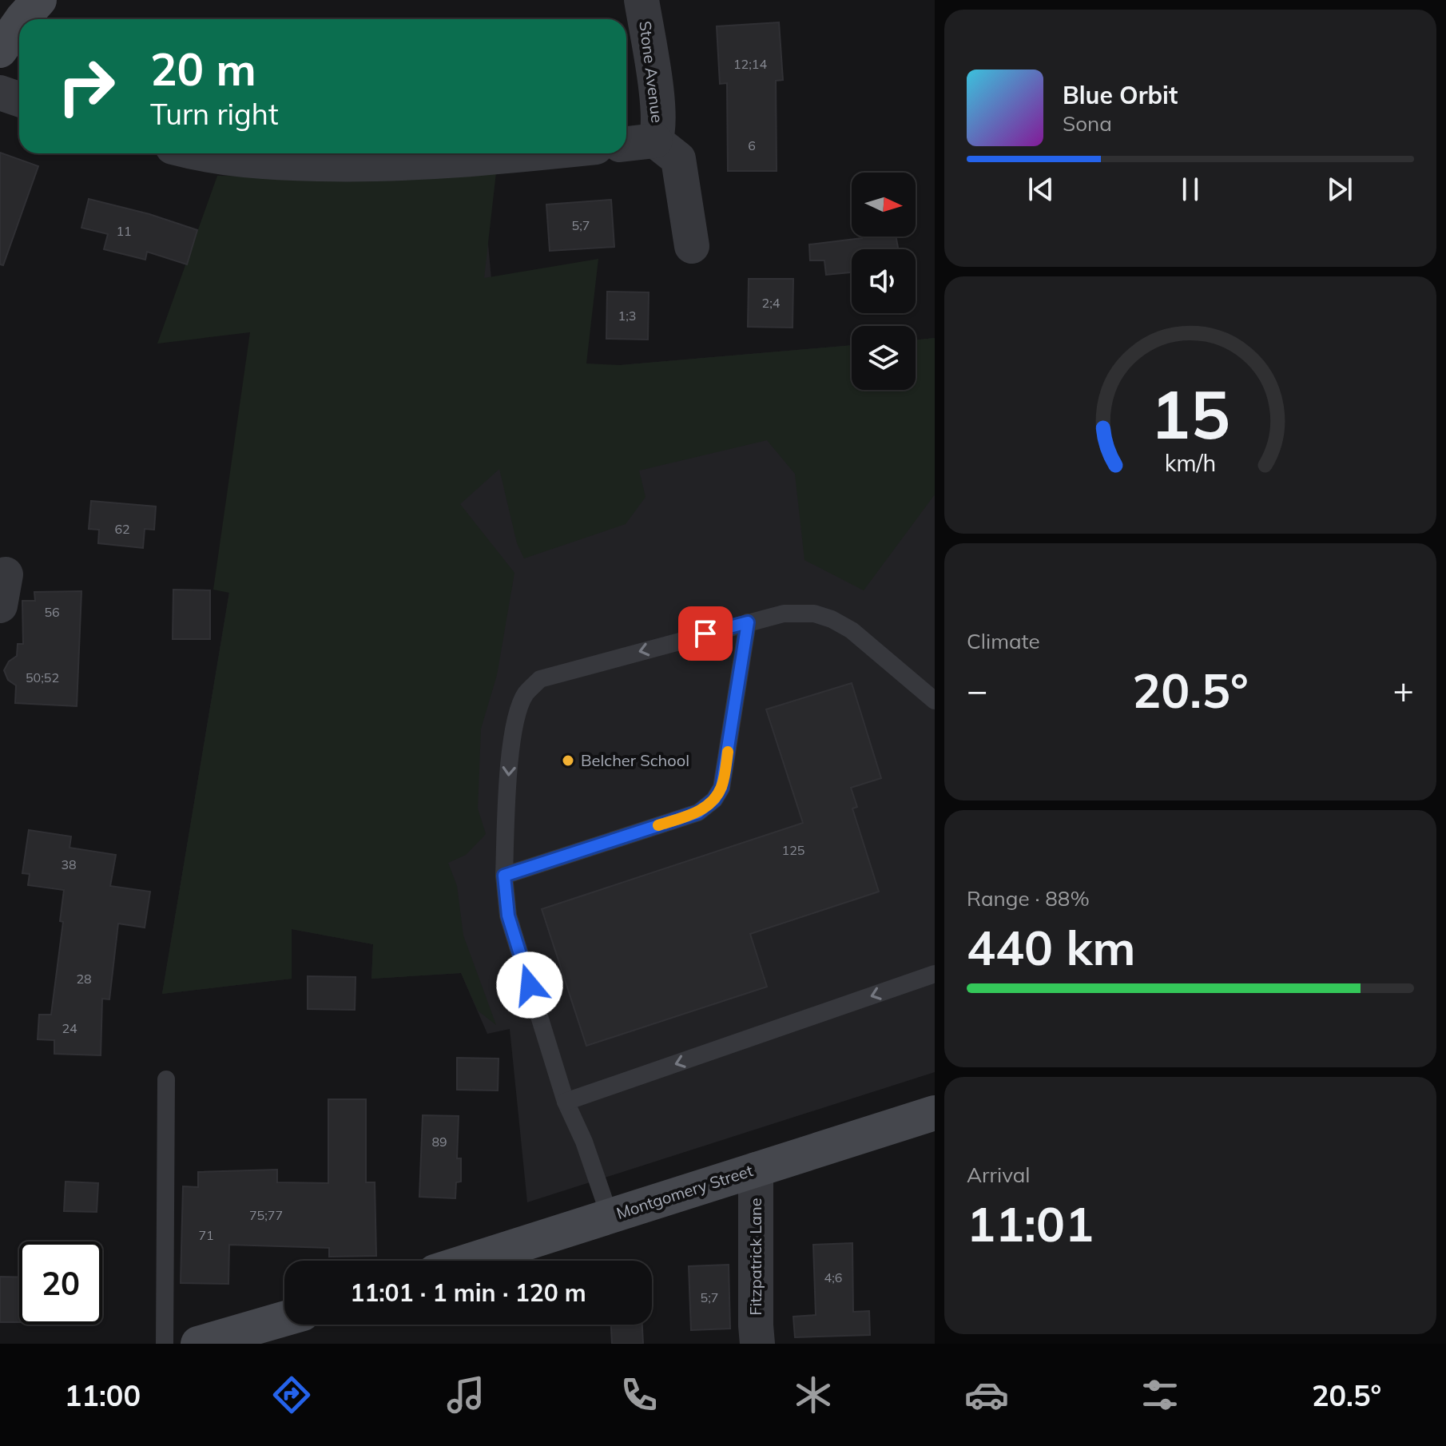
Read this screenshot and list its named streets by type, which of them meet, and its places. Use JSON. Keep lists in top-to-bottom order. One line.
{"streets":{"main road":["Montgomery Street"],"street":["Stone Avenue","Fitzpatrick Lane"]},"crossings":[["Montgomery Street","Fitzpatrick Lane"]],"places":["Belcher School"],"house_numbers":["12;14","6","5;7","11","2;4","1;3","62","56","50;52","125","38","28","24","89","75;77","71","4;6","5;7"],"north":"right","page":{"turn":["20 m","Turn right"],"song":["Blue Orbit","Sona"],"tile":["Climate",["Range · 88%","440 km"],["Arrival","11:01"]],"heat":["−","20.5°","+"],"limit":"20","trip":"11:01 · 1 min · 120 m","tabs":["11:00","20.5°"],"gauge":["15","km/h"]}}
